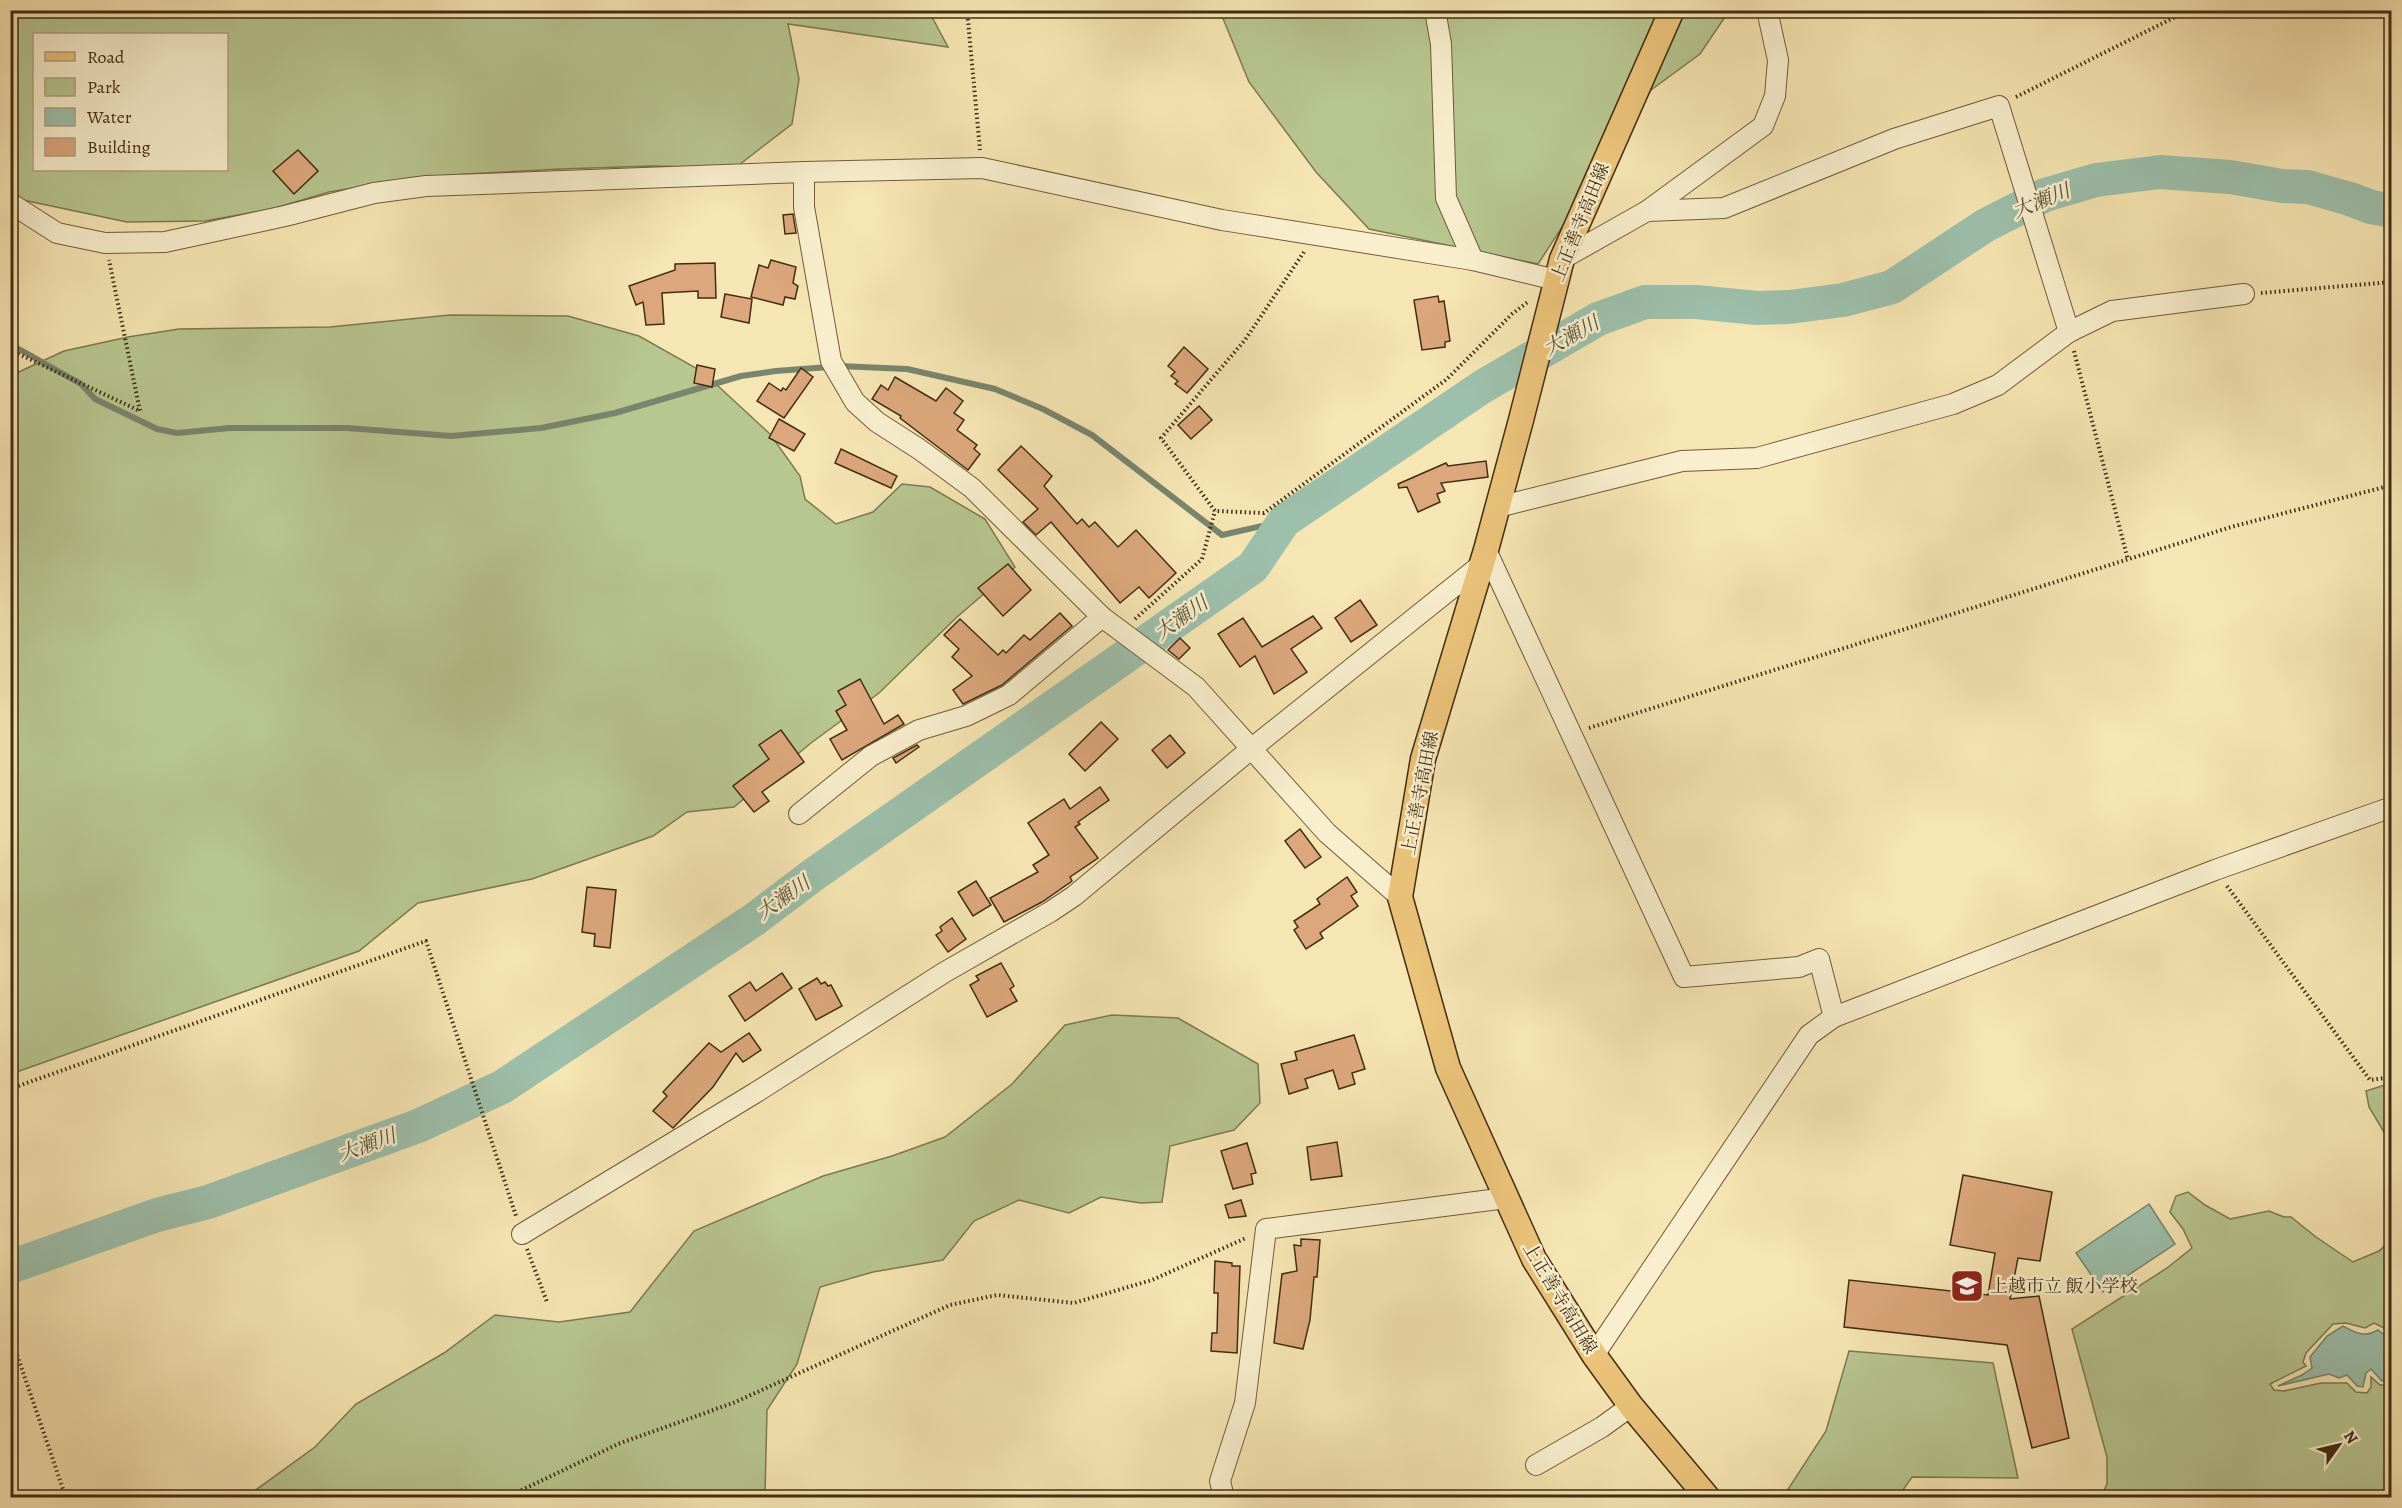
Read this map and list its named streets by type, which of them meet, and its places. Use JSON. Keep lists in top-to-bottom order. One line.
{"streets":{"main road":["上正善寺高田線"]},"water":["大瀬川"],"places":{"school or university":["上越市立 飯小学校"]},"legend":["Road","Park","Water","Building"],"north":"top right"}
